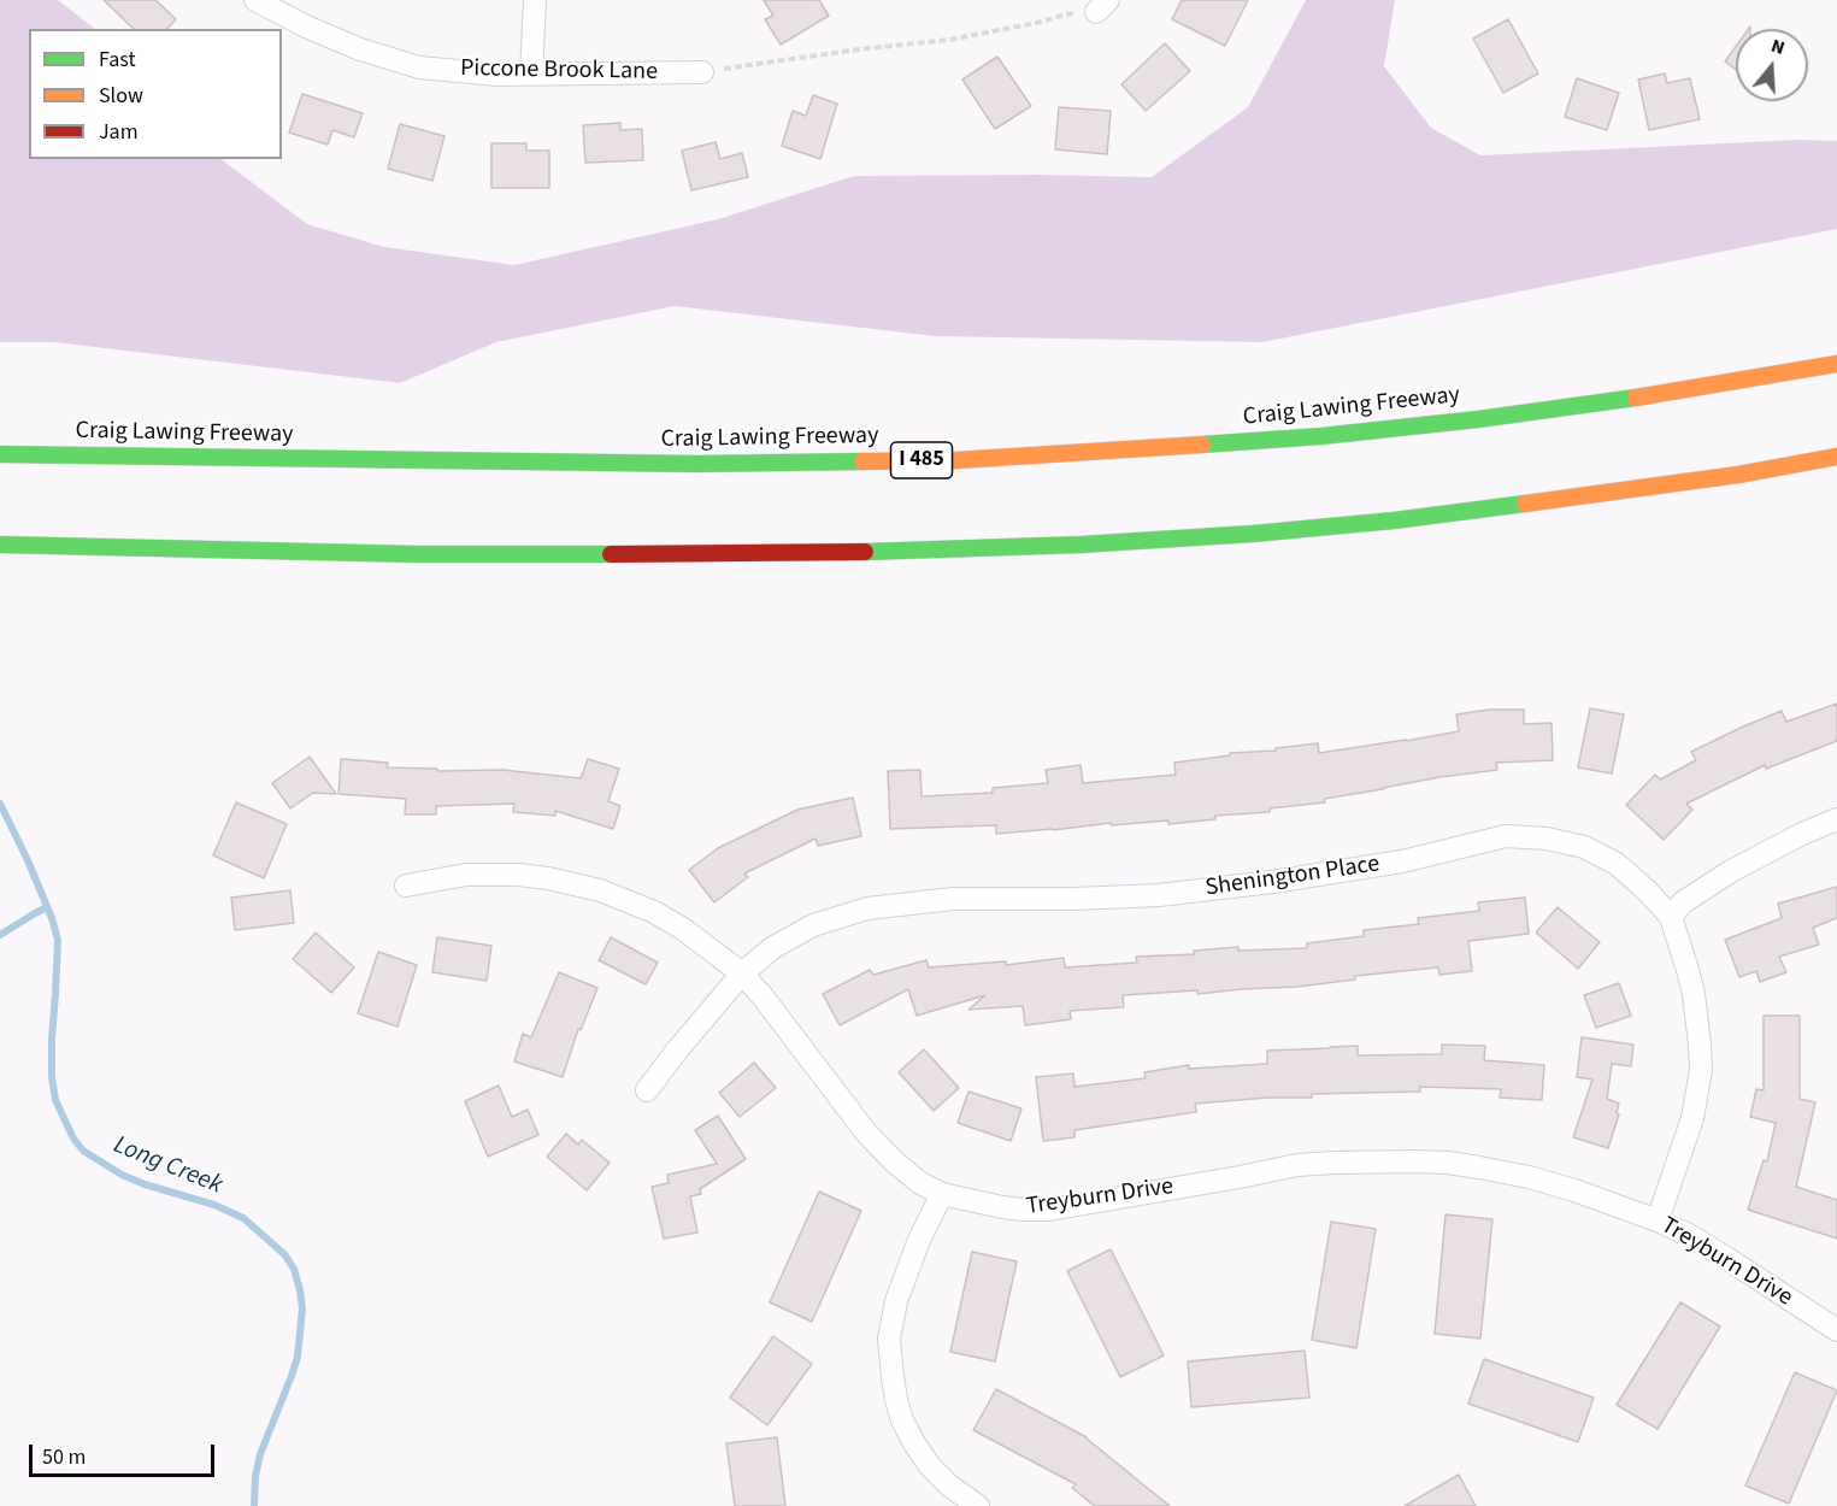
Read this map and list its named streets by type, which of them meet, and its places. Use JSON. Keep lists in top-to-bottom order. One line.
{"streets":{"highway":["Craig Lawing Freeway","I 485"],"street":["Piccone Brook Lane","Shenington Place","Treyburn Drive"]},"crossings":[["Shenington Place","Treyburn Drive"]],"water":["Long Creek"],"legend":["Fast","Slow","Jam"],"scale_bar":"50 m","north":"top"}
